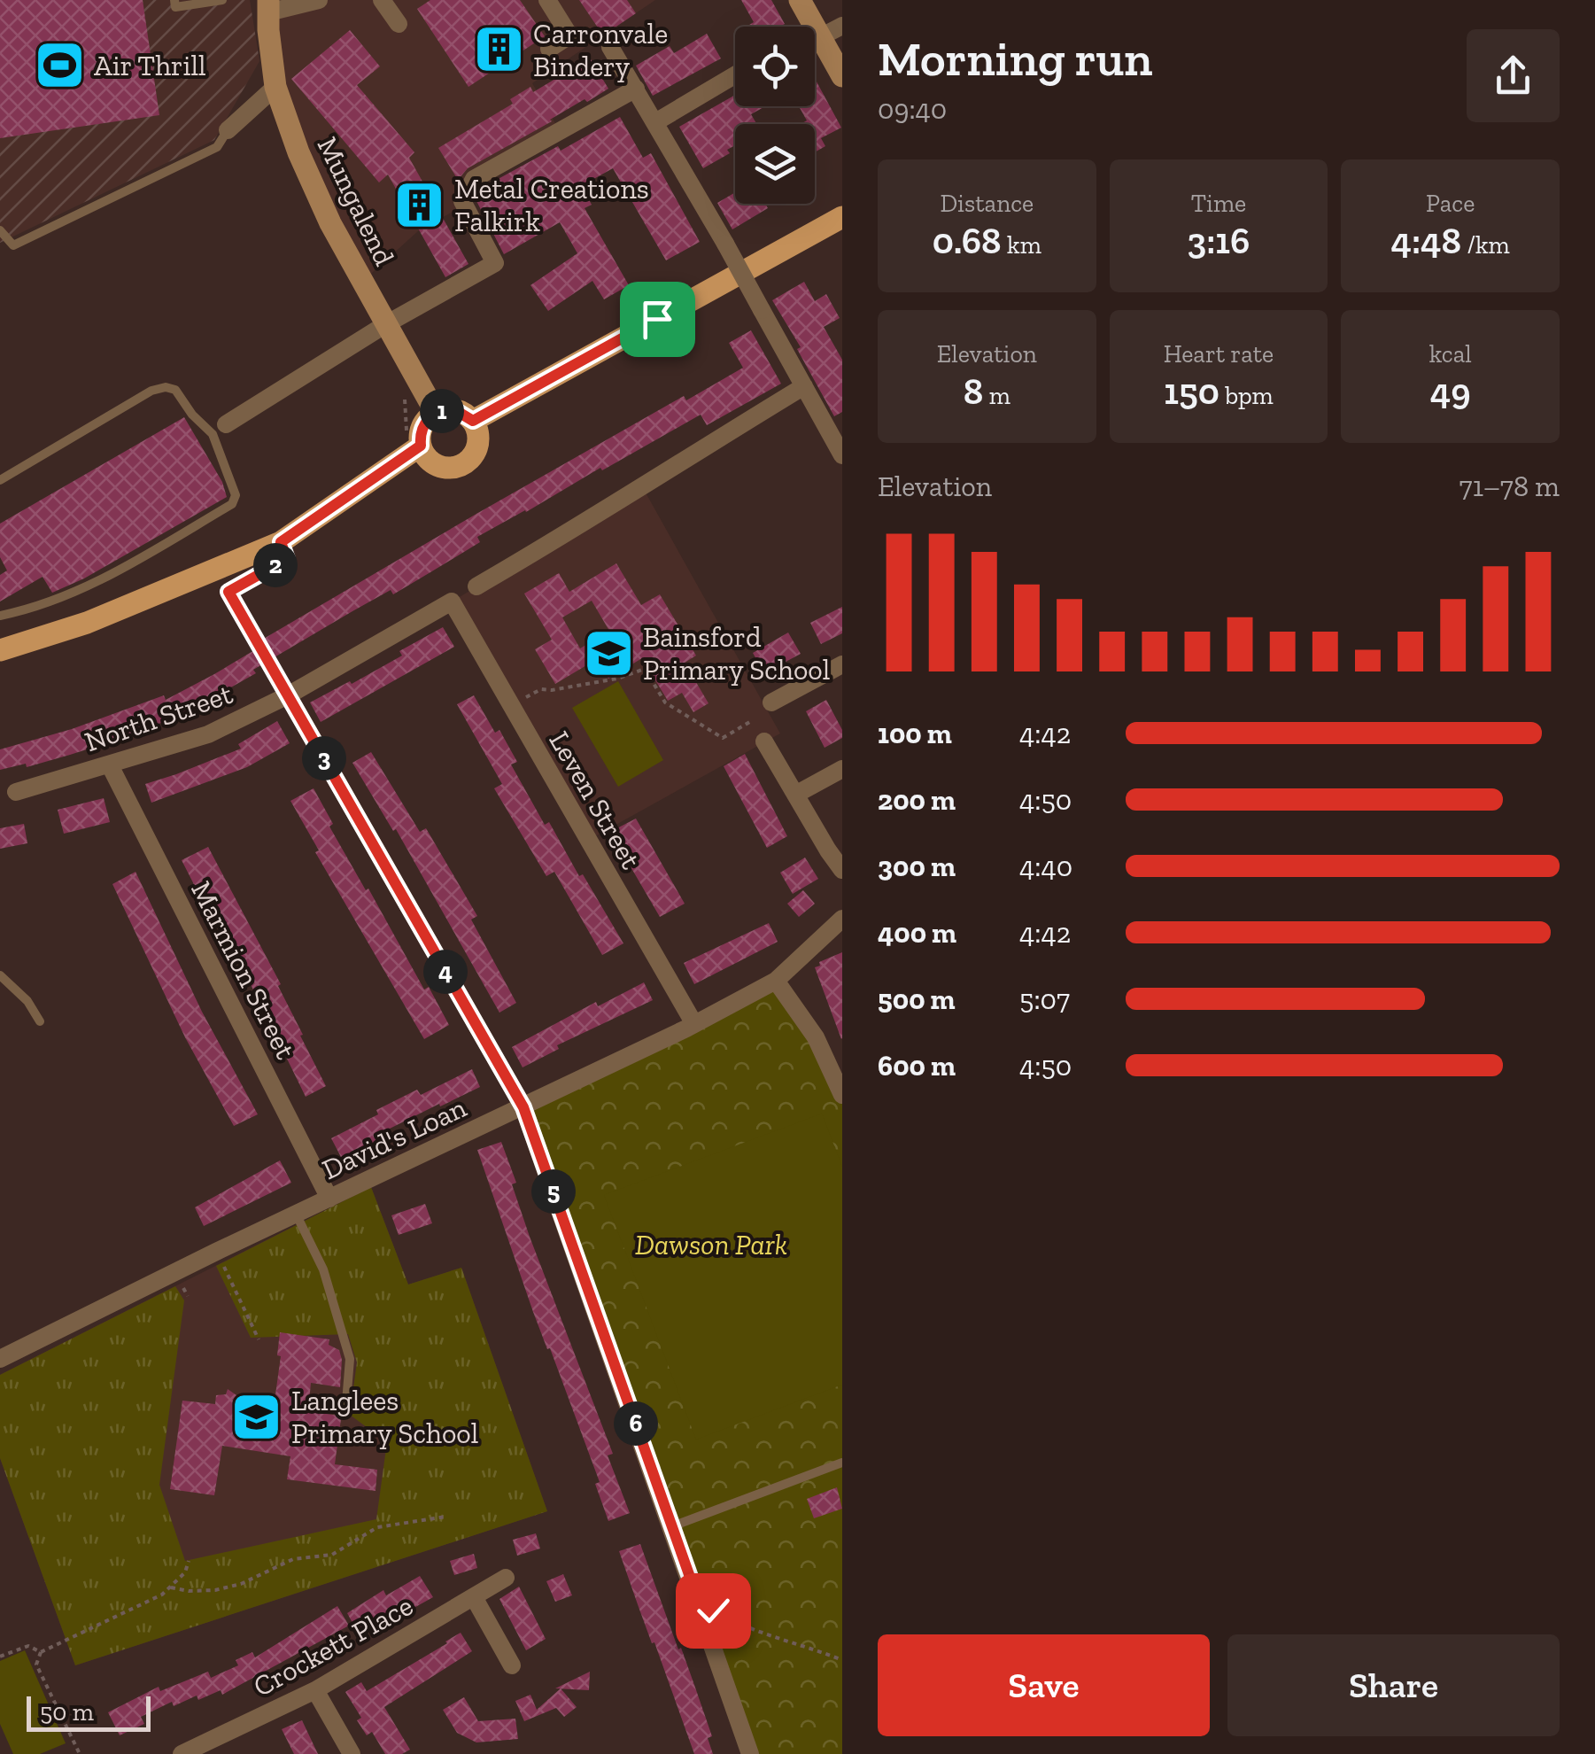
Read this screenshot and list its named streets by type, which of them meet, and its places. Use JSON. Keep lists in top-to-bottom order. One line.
{"streets":{"street":["Mungalend","North Street","Leven Street","Marmion Street","David's Loan","Crockett Place"]},"crossings":[["North Street","Leven Street"],["North Street","Marmion Street"],["Leven Street","David's Loan"],["Marmion Street","David's Loan"]],"parks":["Dawson Park"],"places":{"building":["Carronvale Bindery","Metal Creations Falkirk"],"sports":["Air Thrill"],"school or university":["Bainsford Primary School","Langlees Primary School"]},"scale_bar":"50 m","page":{"heading":["Morning run","09:40"],"stats":[["Distance","0.68 km"],["Time","3:16"],["Pace","4:48 /km"],["Elevation","8 m"],["Heart rate","150 bpm"],["kcal","49"]],"pins":["1","2","3","4","5","6"],"chart":["Elevation","71–78 m"],"list":[{"name":"100 m","note":"4:42"},{"name":"200 m","note":"4:50"},{"name":"300 m","note":"4:40"},{"name":"400 m","note":"4:42"},{"name":"500 m","note":"5:07"},{"name":"600 m","note":"4:50"}],"buttons":["Save","Share"],"scale":"50 m"}}
